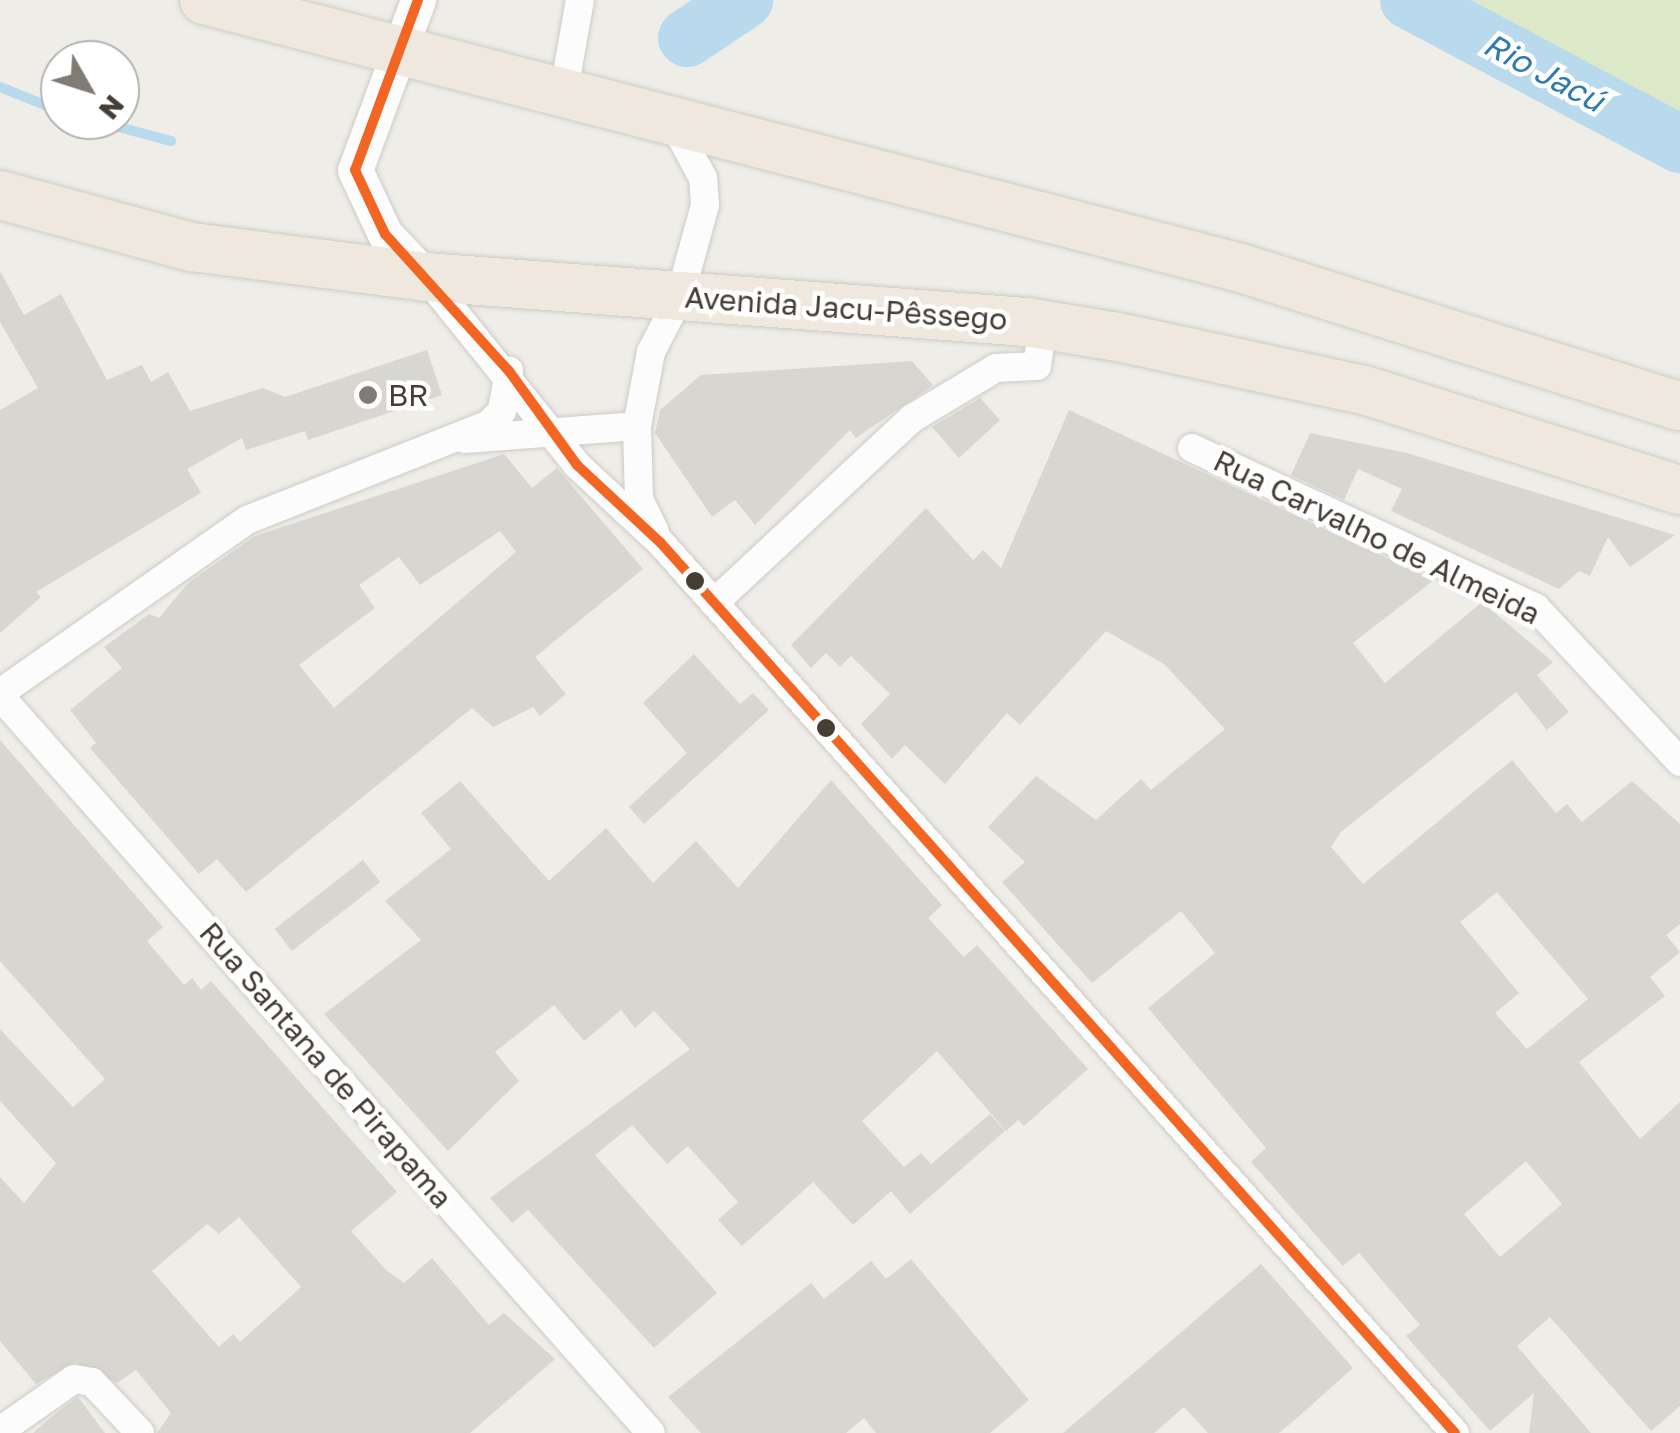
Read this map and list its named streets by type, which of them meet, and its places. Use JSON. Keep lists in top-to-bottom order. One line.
{"streets":{"highway":["Avenida Jacu-Pêssego"],"street":["Rua Carvalho de Almeida","Rua Santana de Pirapama"]},"water":["Rio Jacú"],"places":["BR"],"north":"bottom right"}
